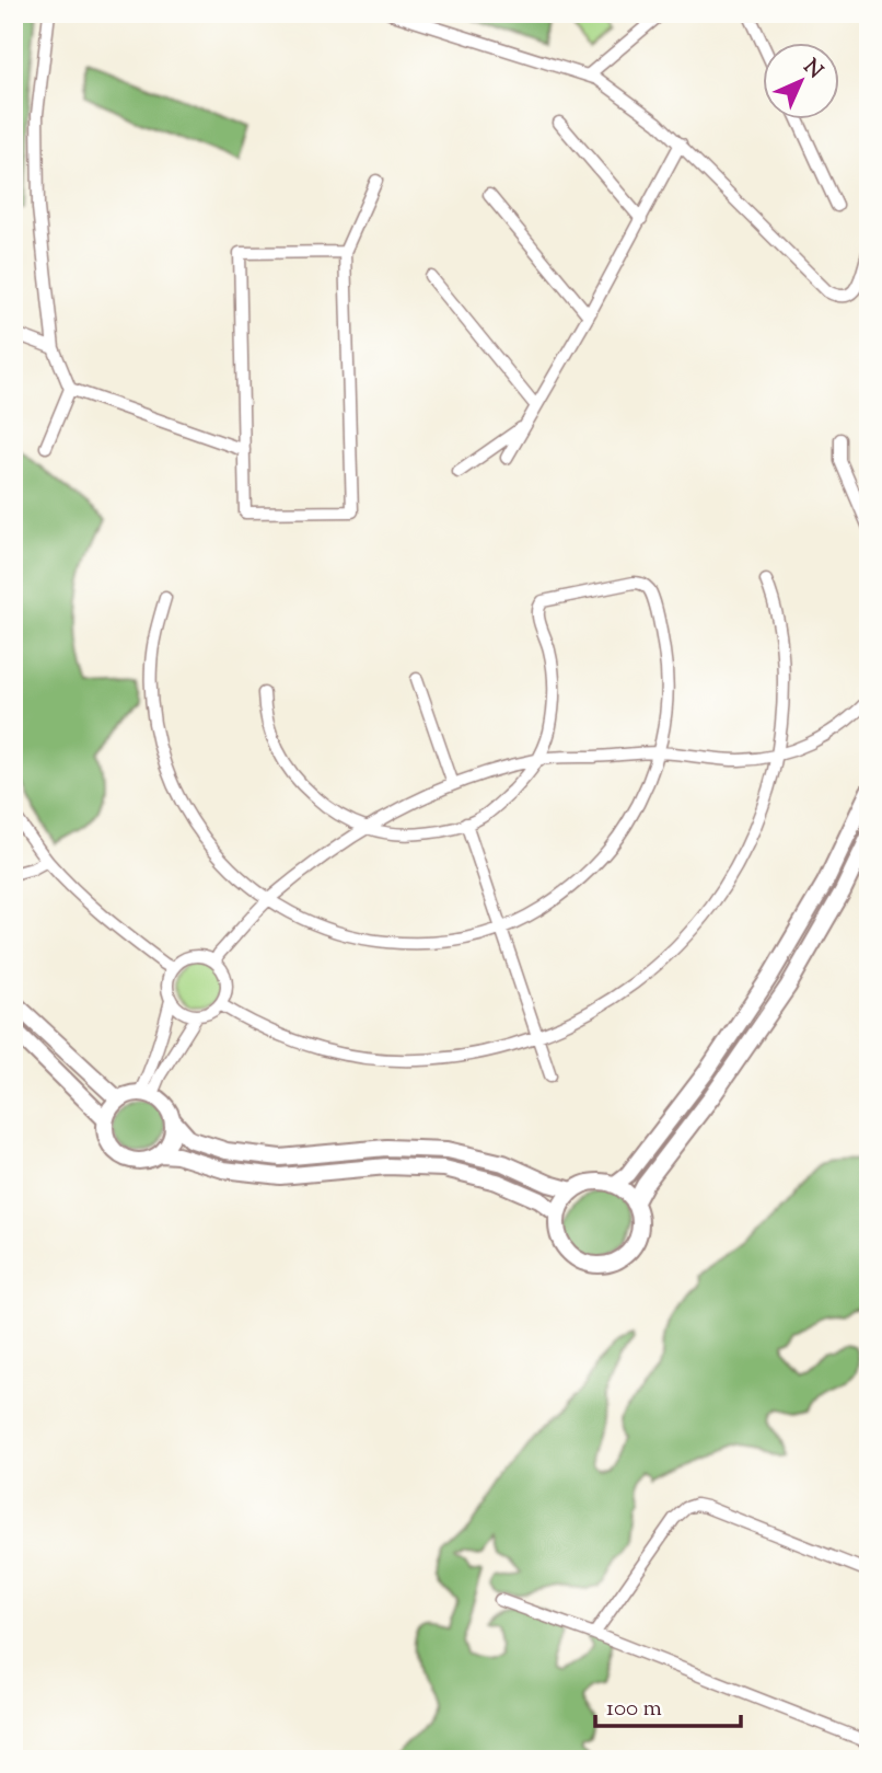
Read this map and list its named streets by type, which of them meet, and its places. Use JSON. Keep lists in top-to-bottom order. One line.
{"scale_bar":"100 m","north":"top right"}
